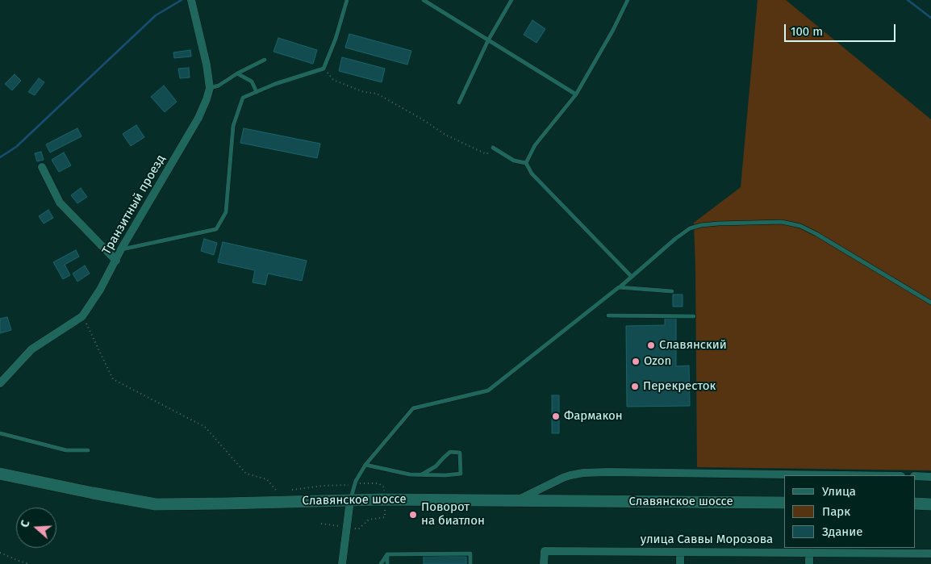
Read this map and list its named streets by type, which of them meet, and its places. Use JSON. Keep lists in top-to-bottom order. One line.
{"streets":{"main road":["Славянское шоссе"],"street":["Транзитный проезд","улица Саввы Морозова"]},"places":["Славянский","Ozon","Перекресток","Фармакон","Поворот на биатлон"],"legend":["Улица","Парк","Здание"],"scale_bar":"100 m","north":"left"}
